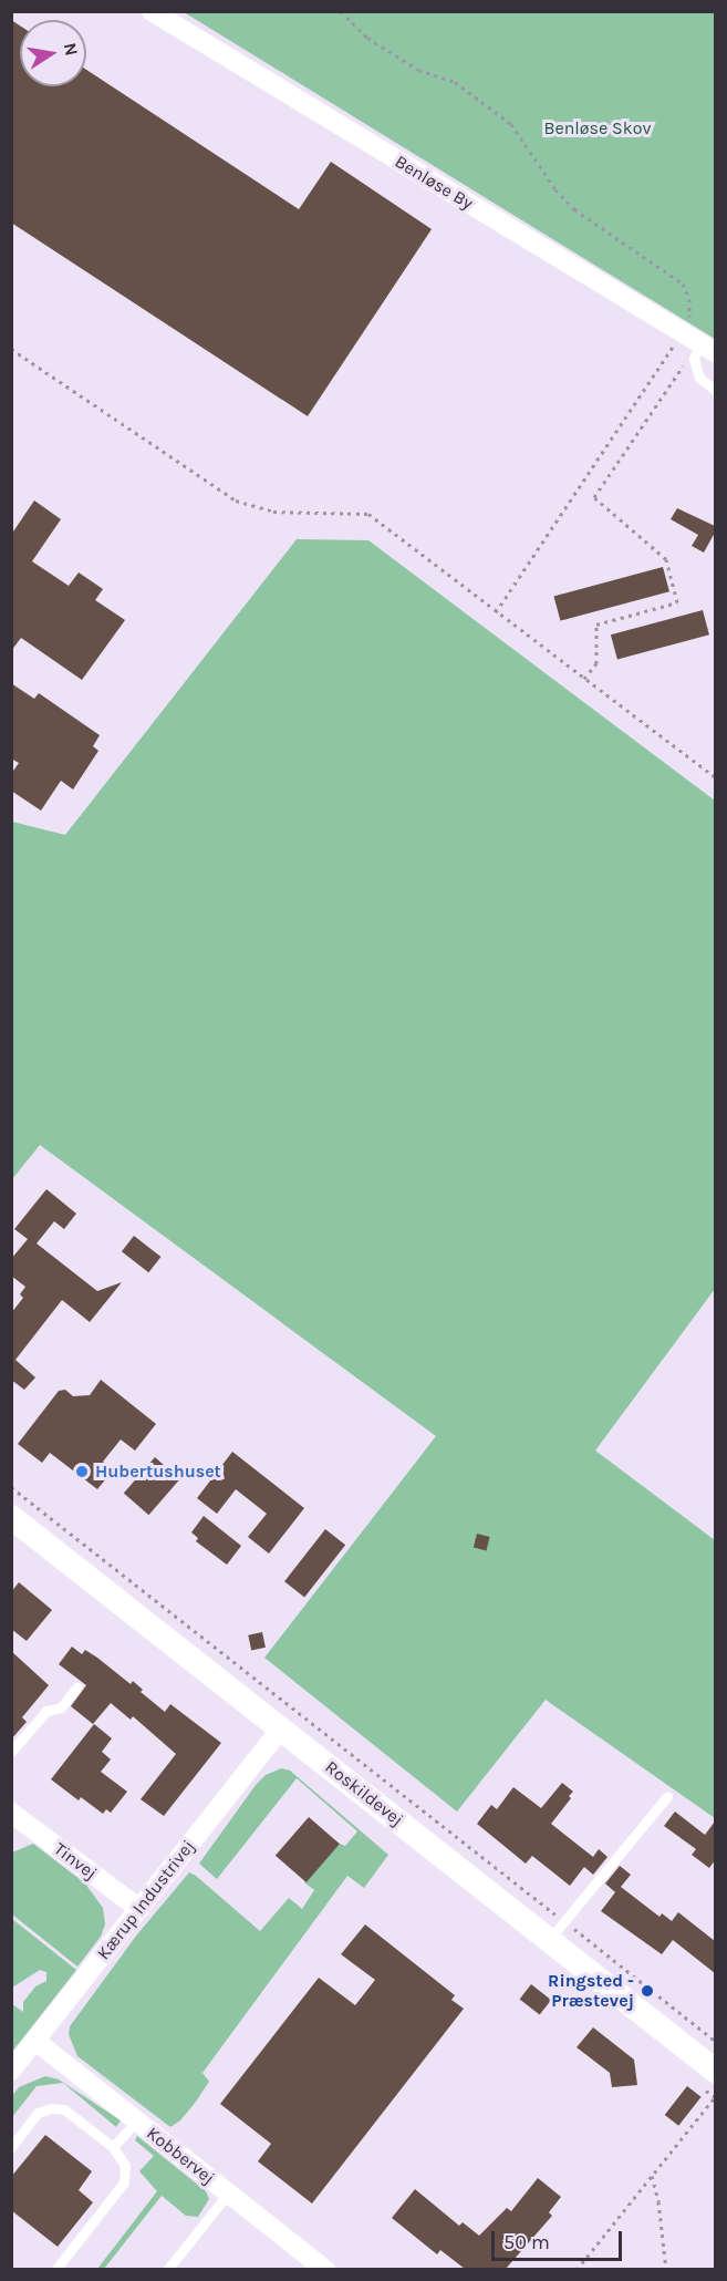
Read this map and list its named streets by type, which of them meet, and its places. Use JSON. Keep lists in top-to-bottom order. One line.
{"streets":{"street":["Benløse By","Roskildevej","Tinvej","Kærup Industrivej","Kobbervej"]},"crossings":[["Roskildevej","Kærup Industrivej"],["Tinvej","Kærup Industrivej"],["Kærup Industrivej","Kobbervej"]],"parks":["Benløse Skov"],"places":["Hubertushuset","Ringsted - Præstevej"],"scale_bar":"50 m","north":"right"}
